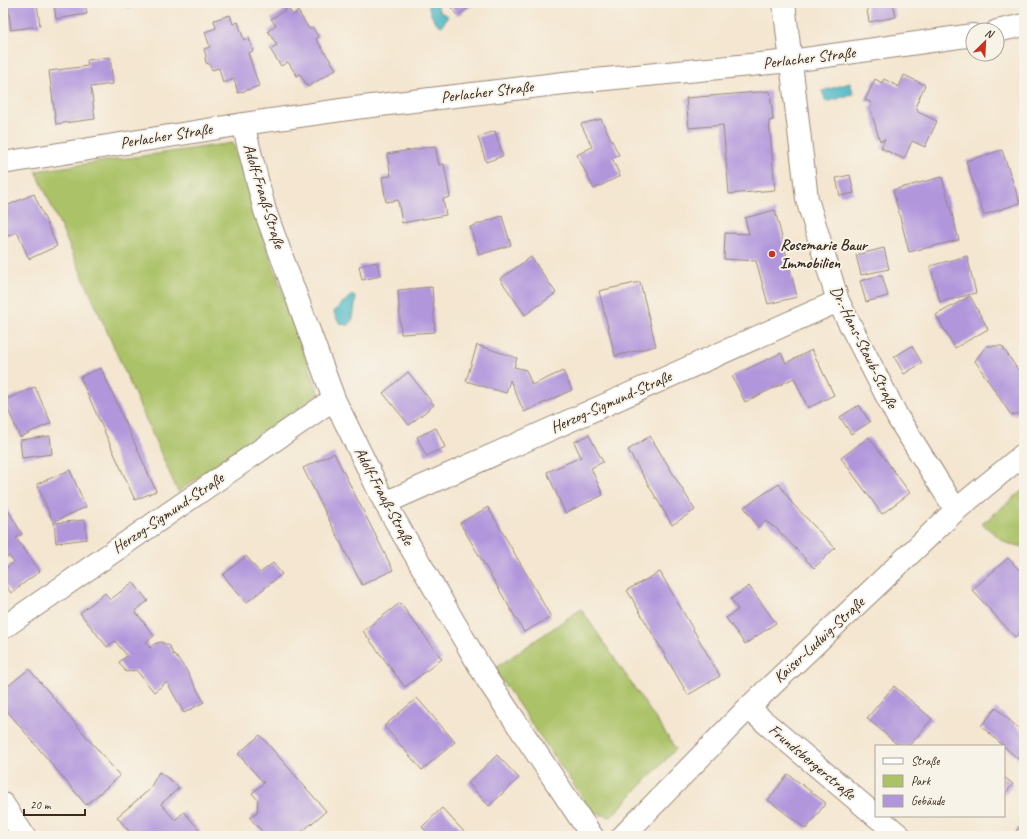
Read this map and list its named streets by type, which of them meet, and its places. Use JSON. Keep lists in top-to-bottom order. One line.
{"streets":{"street":["Perlacher Straße","Adolf-Fraaß-Straße","Dr.-Hans-Staub-Straße","Herzog-Sigmund-Straße","Kaiser-Ludwig-Straße","Frundsbergerstraße"]},"crossings":[["Perlacher Straße","Adolf-Fraaß-Straße"],["Perlacher Straße","Dr.-Hans-Staub-Straße"],["Adolf-Fraaß-Straße","Herzog-Sigmund-Straße"],["Dr.-Hans-Staub-Straße","Herzog-Sigmund-Straße"],["Dr.-Hans-Staub-Straße","Kaiser-Ludwig-Straße"],["Kaiser-Ludwig-Straße","Frundsbergerstraße"]],"places":["Rosemarie Baur Immobilien"],"legend":["Straße","Park","Gebäude"],"scale_bar":"20 m","north":"top right"}
